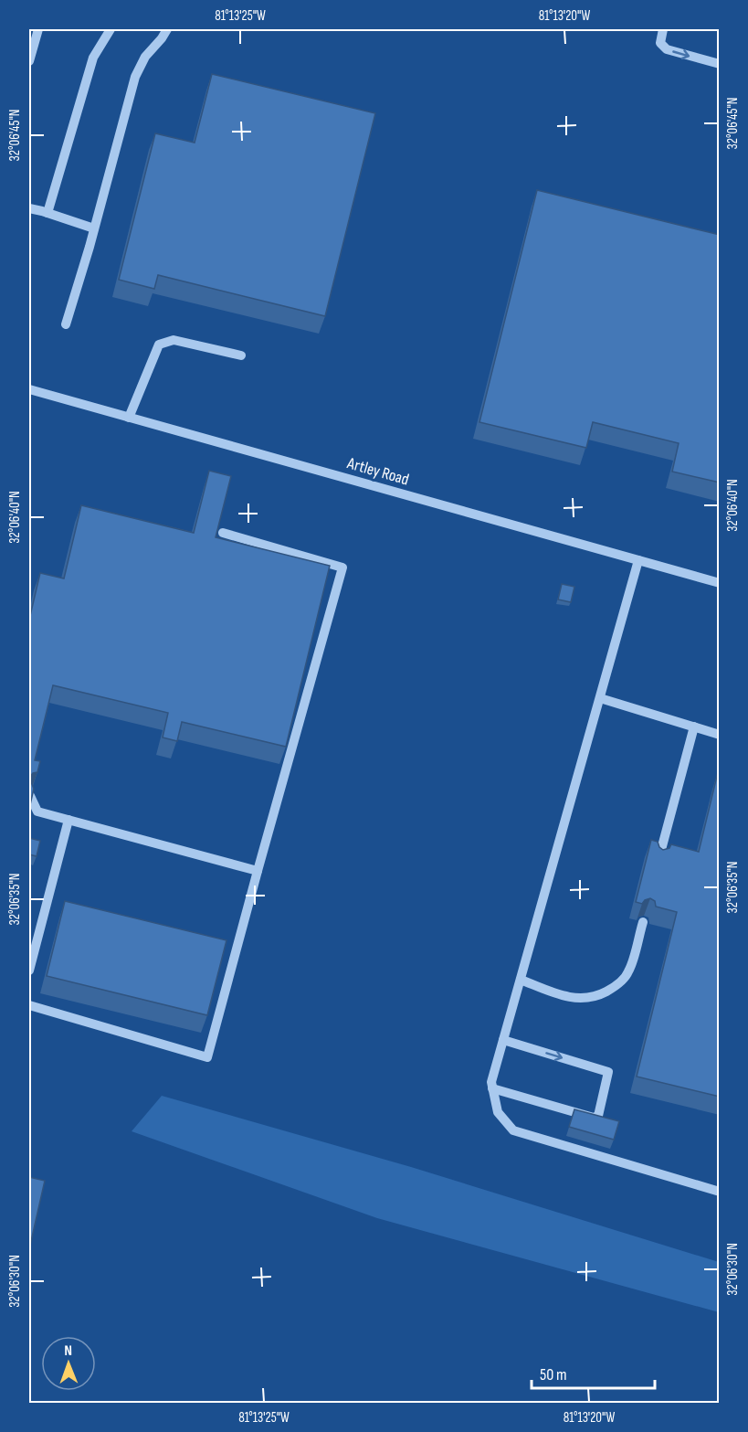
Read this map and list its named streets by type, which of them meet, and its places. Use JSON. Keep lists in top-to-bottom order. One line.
{"streets":{"street":["Artley Road"]},"scale_bar":"50 m","north":"top","coordinates":["81°13'25\"W","81°13'20\"W","32°06'45\"N","32°06'40\"N","32°06'35\"N","32°06'30\"N"]}
